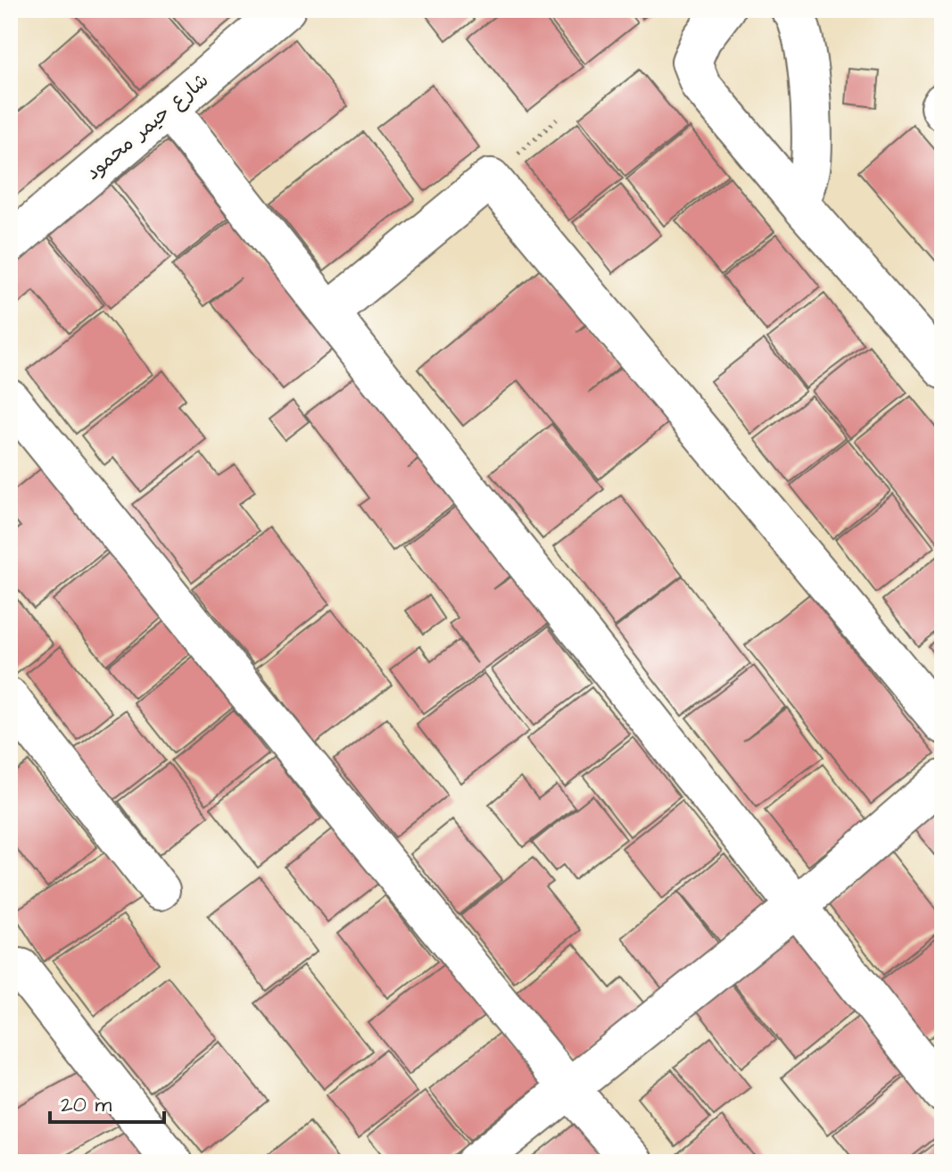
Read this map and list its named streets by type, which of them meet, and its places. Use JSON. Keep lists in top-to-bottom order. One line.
{"streets":{"street":["شارع حيمر محمود"]},"scale_bar":"20 m"}
